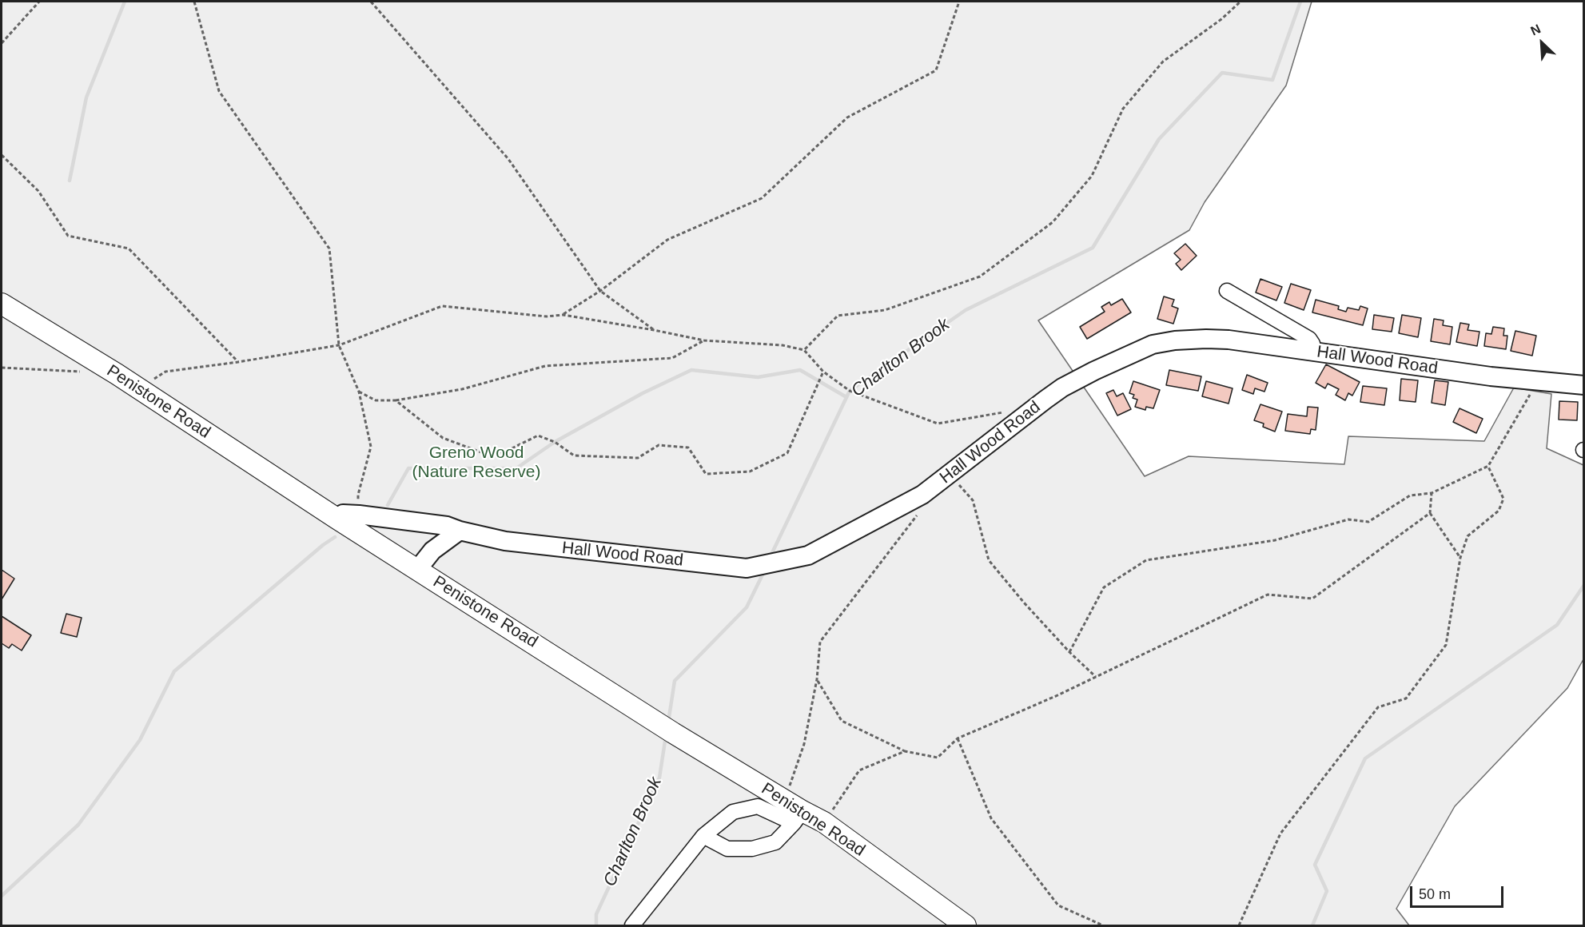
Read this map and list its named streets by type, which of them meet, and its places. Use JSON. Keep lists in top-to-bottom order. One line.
{"streets":{"highway":["Penistone Road"],"main road":["Hall Wood Road"]},"crossings":[["Hall Wood Road","Penistone Road"]],"water":["Charlton Brook"],"parks":["Greno Wood (Nature Reserve)"],"scale_bar":"50 m","north":"top left"}
